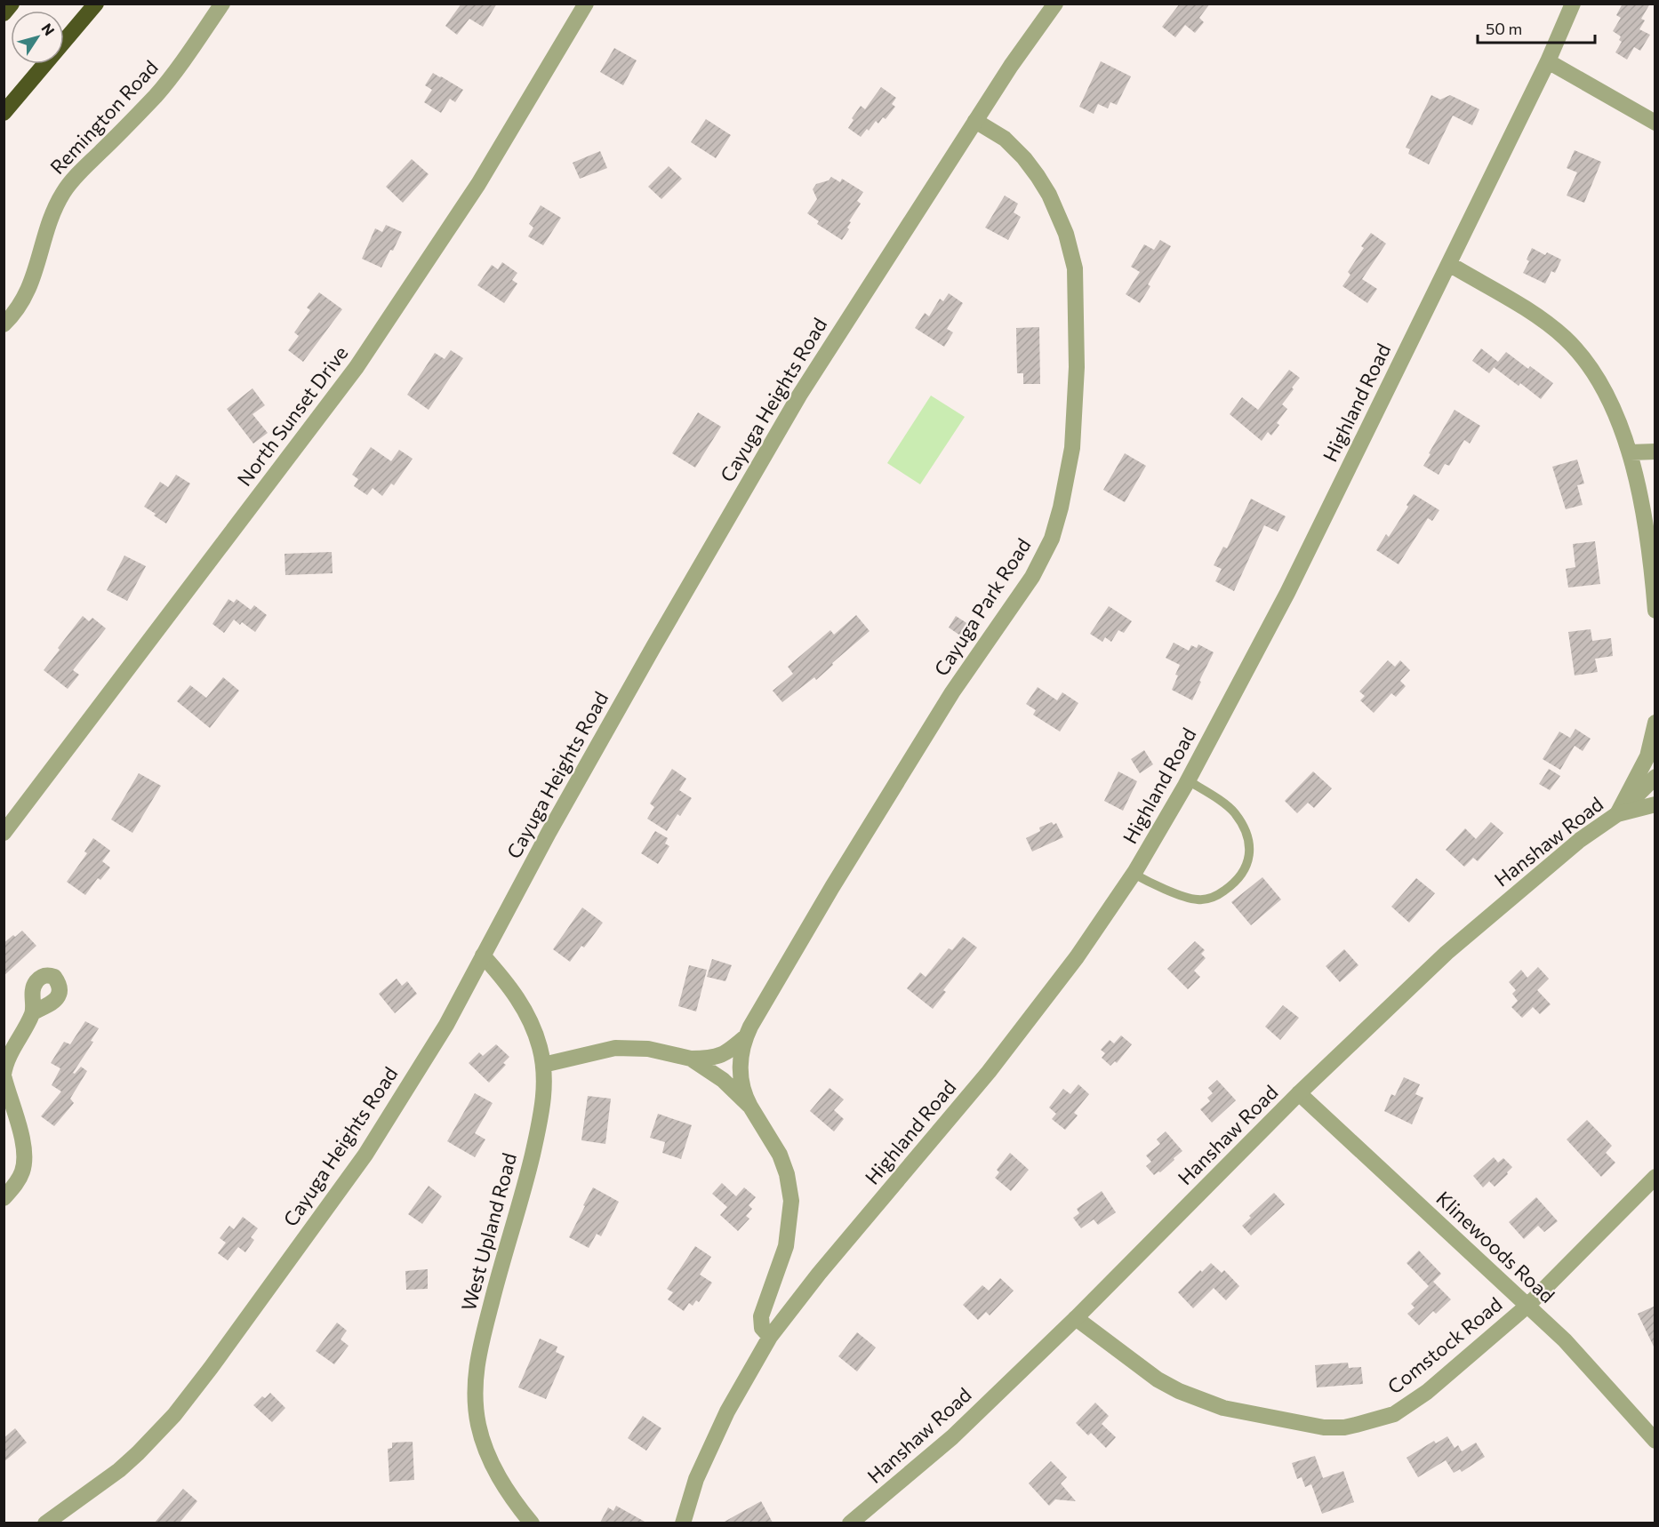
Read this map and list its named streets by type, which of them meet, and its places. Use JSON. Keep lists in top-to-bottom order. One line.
{"streets":{"street":["Remington Road","Cayuga Heights Road","Highland Road","North Sunset Drive","Cayuga Park Road","Hanshaw Road","West Upland Road","Klinewoods Road","Comstock Road"]},"crossings":[["Cayuga Heights Road","Cayuga Park Road"],["Cayuga Heights Road","West Upland Road"],["Hanshaw Road","Klinewoods Road"],["Hanshaw Road","Comstock Road"],["Klinewoods Road","Comstock Road"]],"scale_bar":"50 m","north":"top right"}
